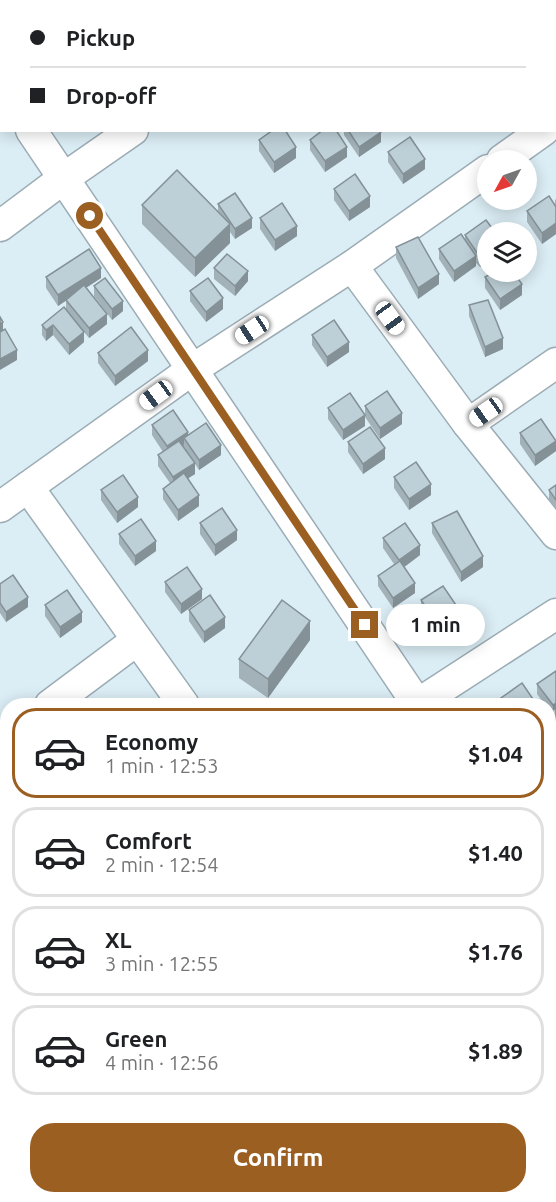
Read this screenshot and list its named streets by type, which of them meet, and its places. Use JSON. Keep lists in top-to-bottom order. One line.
{"north":"bottom left","page":{"banner":["Pickup","Drop-off"],"bubble":"1 min","list":[{"name":"Economy","note":"1 min · 12:53","value":"$1.04"},{"name":"Comfort","note":"2 min · 12:54","value":"$1.40"},{"name":"XL","note":"3 min · 12:55","value":"$1.76"},{"name":"Green","note":"4 min · 12:56","value":"$1.89"}],"buttons":"Confirm"}}
